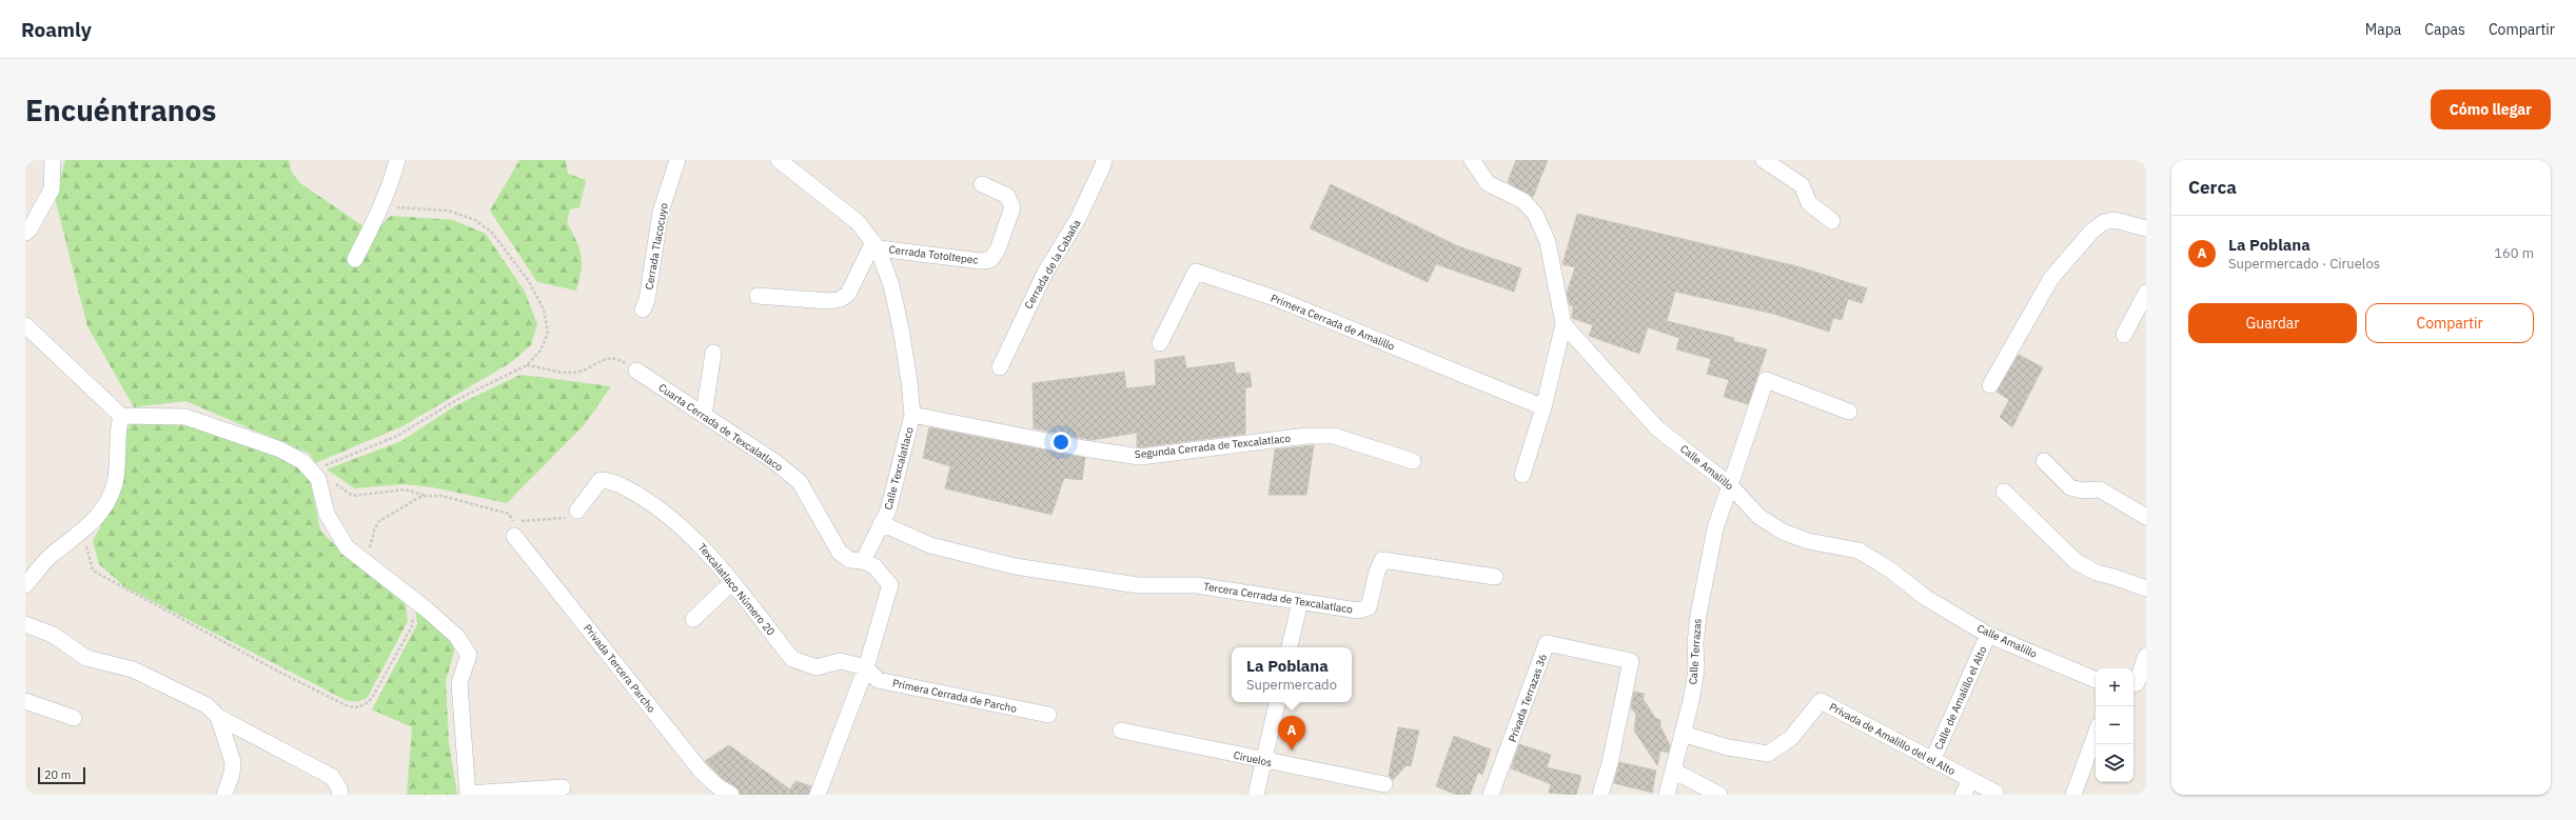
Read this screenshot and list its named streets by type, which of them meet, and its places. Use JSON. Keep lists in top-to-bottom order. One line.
{"streets":{"street":["Cerrada Tlacocuyo","Cerrada Totoltepec","Cerrada de la Cabaña","Primera Cerrada de Amalillo","Cuarta Cerrada de Texcalatlaco","Segunda Cerrada de Texcalatlaco","Calle Amalillo","Calle Texcalatlaco","Texcalatlaco Número 20","Tercera Cerrada de Texcalatlaco","Calle Terrazas","Privada Tercera Parcho","Primera Cerrada de Parcho","Privada Terrazas 36","Calle de Amalillo el Alto","Privada de Amalillo del el Alto","Ciruelos"]},"crossings":[["Cerrada Totoltepec","Calle Texcalatlaco"],["Cuarta Cerrada de Texcalatlaco","Calle Texcalatlaco"],["Segunda Cerrada de Texcalatlaco","Calle Texcalatlaco"],["Calle Amalillo","Calle Terrazas"],["Calle Amalillo","Calle de Amalillo el Alto"],["Calle Texcalatlaco","Tercera Cerrada de Texcalatlaco"],["Texcalatlaco Número 20","Primera Cerrada de Parcho"],["Calle Terrazas","Privada de Amalillo del el Alto"],["Calle de Amalillo el Alto","Privada de Amalillo del el Alto"]],"scale_bar":"20 m","page":{"header":"Roamly","nav":["Mapa","Capas","Compartir"],"buttons":["Cómo llegar",["Guardar","Compartir"]],"title":"Encuéntranos","heading":"Cerca","list":[{"mark":"A","name":"La Poblana","note":"Supermercado · Ciruelos","value":"160 m"}],"popup":["La Poblana","Supermercado"],"map_buttons":["+","−"],"pins":"A","scale":"20 m"}}
